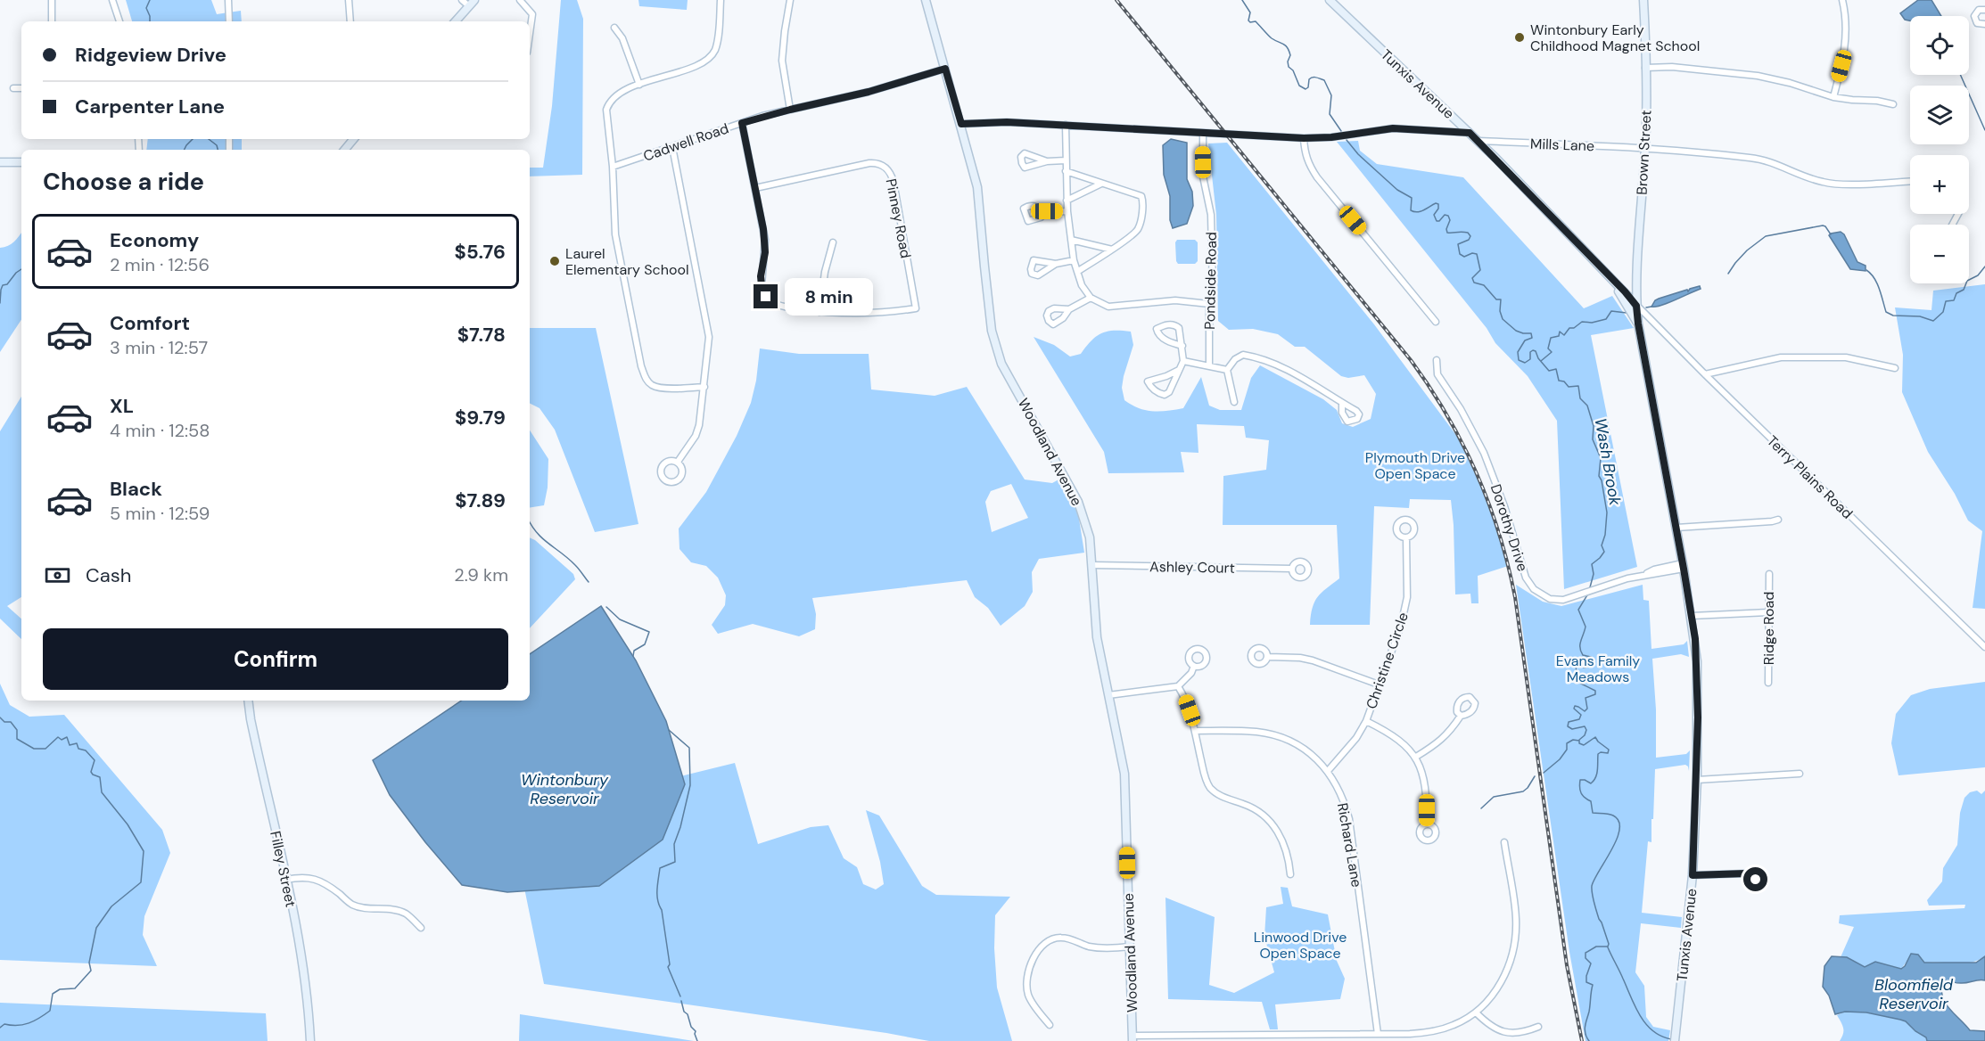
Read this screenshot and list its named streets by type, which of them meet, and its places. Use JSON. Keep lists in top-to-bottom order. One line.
{"streets":{"street":["Tunxis Avenue","Cadwell Road","Mills Lane","Brown Street","Pinney Road","Pondside Road","Woodland Avenue","Terry Plains Road","Dorothy Drive","Ashley Court","Ridge Road","Christine Circle","Richard Lane","Filley Street"]},"crossings":[["Tunxis Avenue","Mills Lane"],["Tunxis Avenue","Brown Street"],["Tunxis Avenue","Terry Plains Road"],["Tunxis Avenue","Dorothy Drive"],["Cadwell Road","Woodland Avenue"],["Mills Lane","Brown Street"],["Brown Street","Terry Plains Road"],["Woodland Avenue","Ashley Court"],["Christine Circle","Richard Lane"]],"water":["Wash Brook","Wintonbury Reservoir","Bloomfield Reservoir"],"parks":["Plymouth Drive Open Space","Evans Family Meadows","Linwood Drive Open Space"],"places":["Wintonbury Early Childhood Magnet School","Laurel Elementary School"],"page":{"map_buttons":["+","−"],"banner":["Ridgeview Drive","Carpenter Lane"],"heading":"Choose a ride","list":[{"name":"Economy","note":"2 min · 12:56","value":"$5.76"},{"name":"Comfort","note":"3 min · 12:57","value":"$7.78"},{"name":"XL","note":"4 min · 12:58","value":"$9.79"},{"name":"Black","note":"5 min · 12:59","value":"$7.89"}],"bubble":"8 min","pay":["Cash","2.9 km"],"buttons":"Confirm"}}
